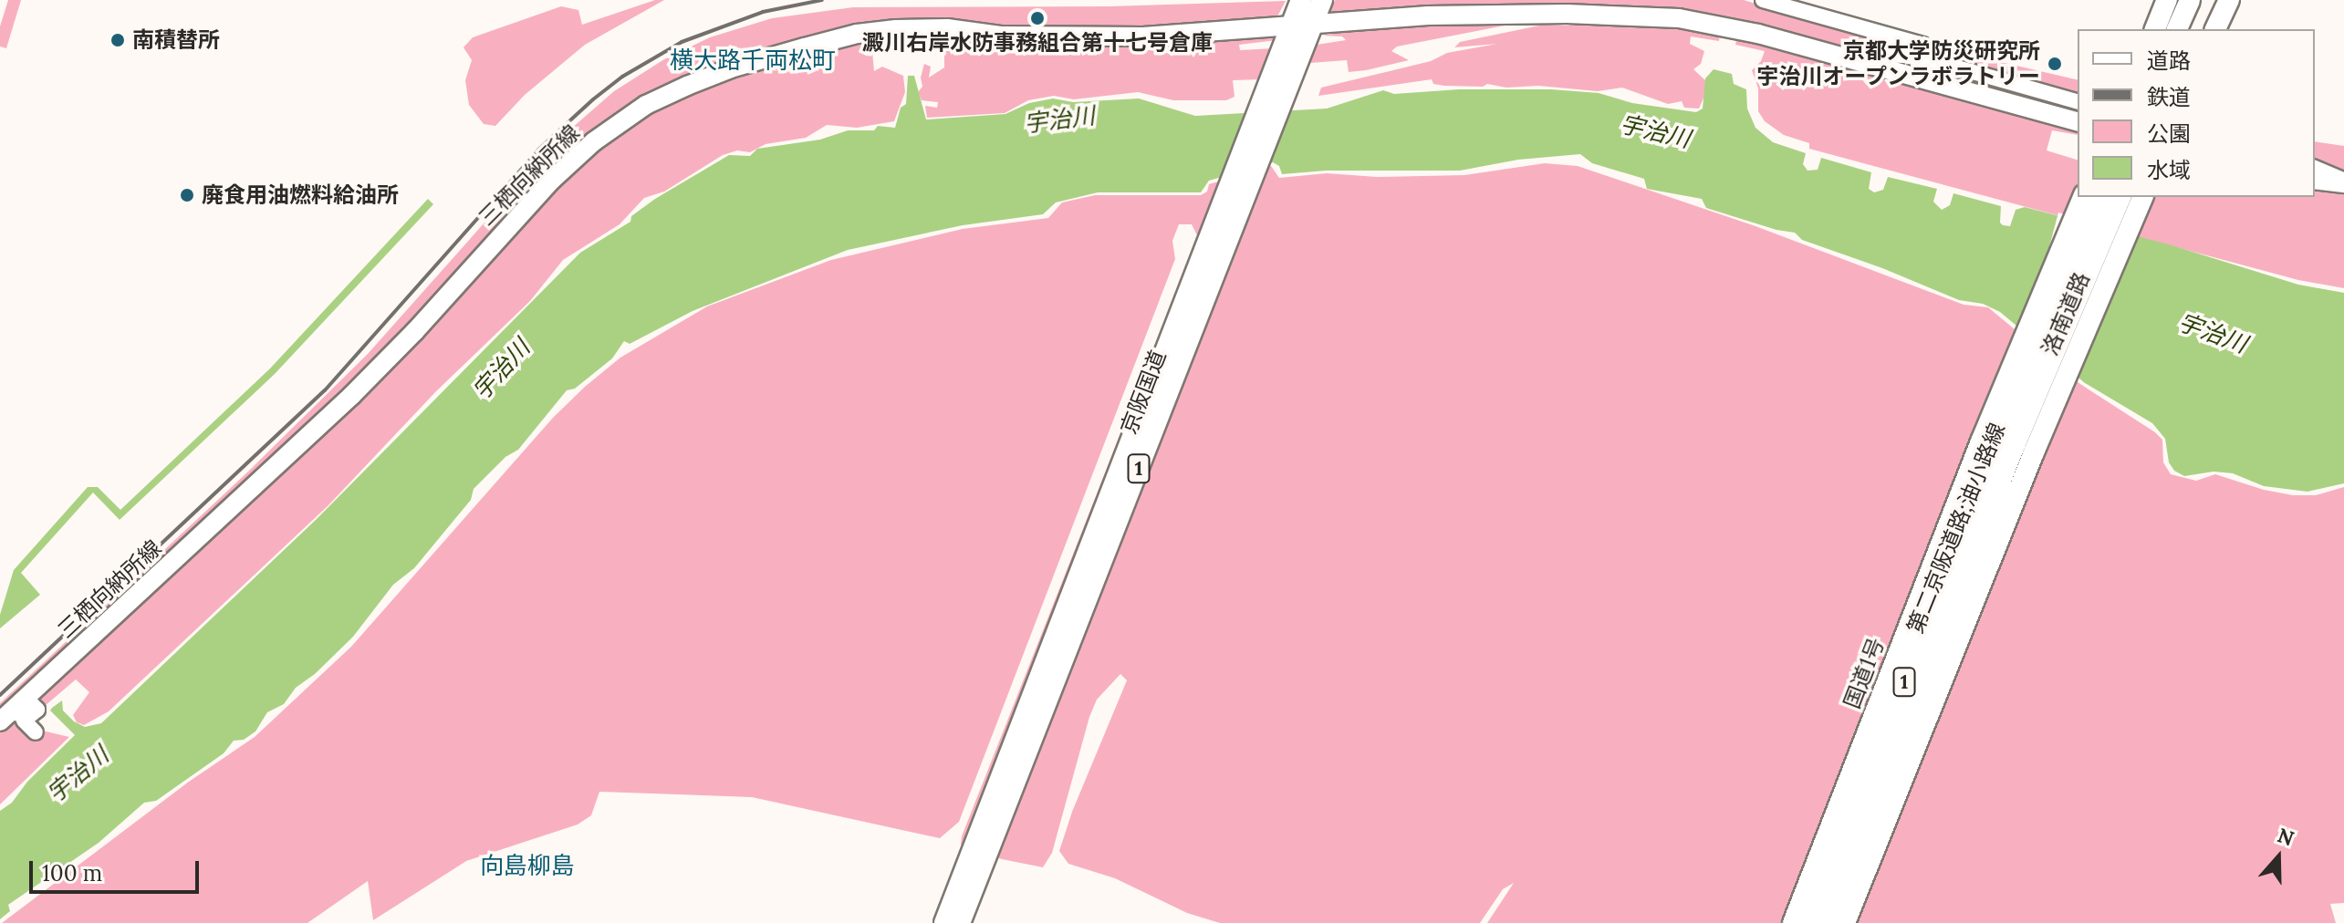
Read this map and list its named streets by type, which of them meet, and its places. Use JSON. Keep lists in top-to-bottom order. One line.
{"streets":{"highway":["洛南道路","京阪国道","1","第二京阪道路;油小路線","国道1号"],"main road":["三栖向納所線"]},"crossings":[["三栖向納所線","京阪国道"],["洛南道路","国道1号"]],"districts":["横大路千両松町","向島柳島"],"water":["宇治川"],"places":["澱川右岸水防事務組合第十七号倉庫","南積替所","京都大学防災研究所 宇治川オープンラボラトリー","廃食用油燃料給油所"],"legend":["道路","鉄道","公園","水域"],"scale_bar":"100 m","north":"top"}
